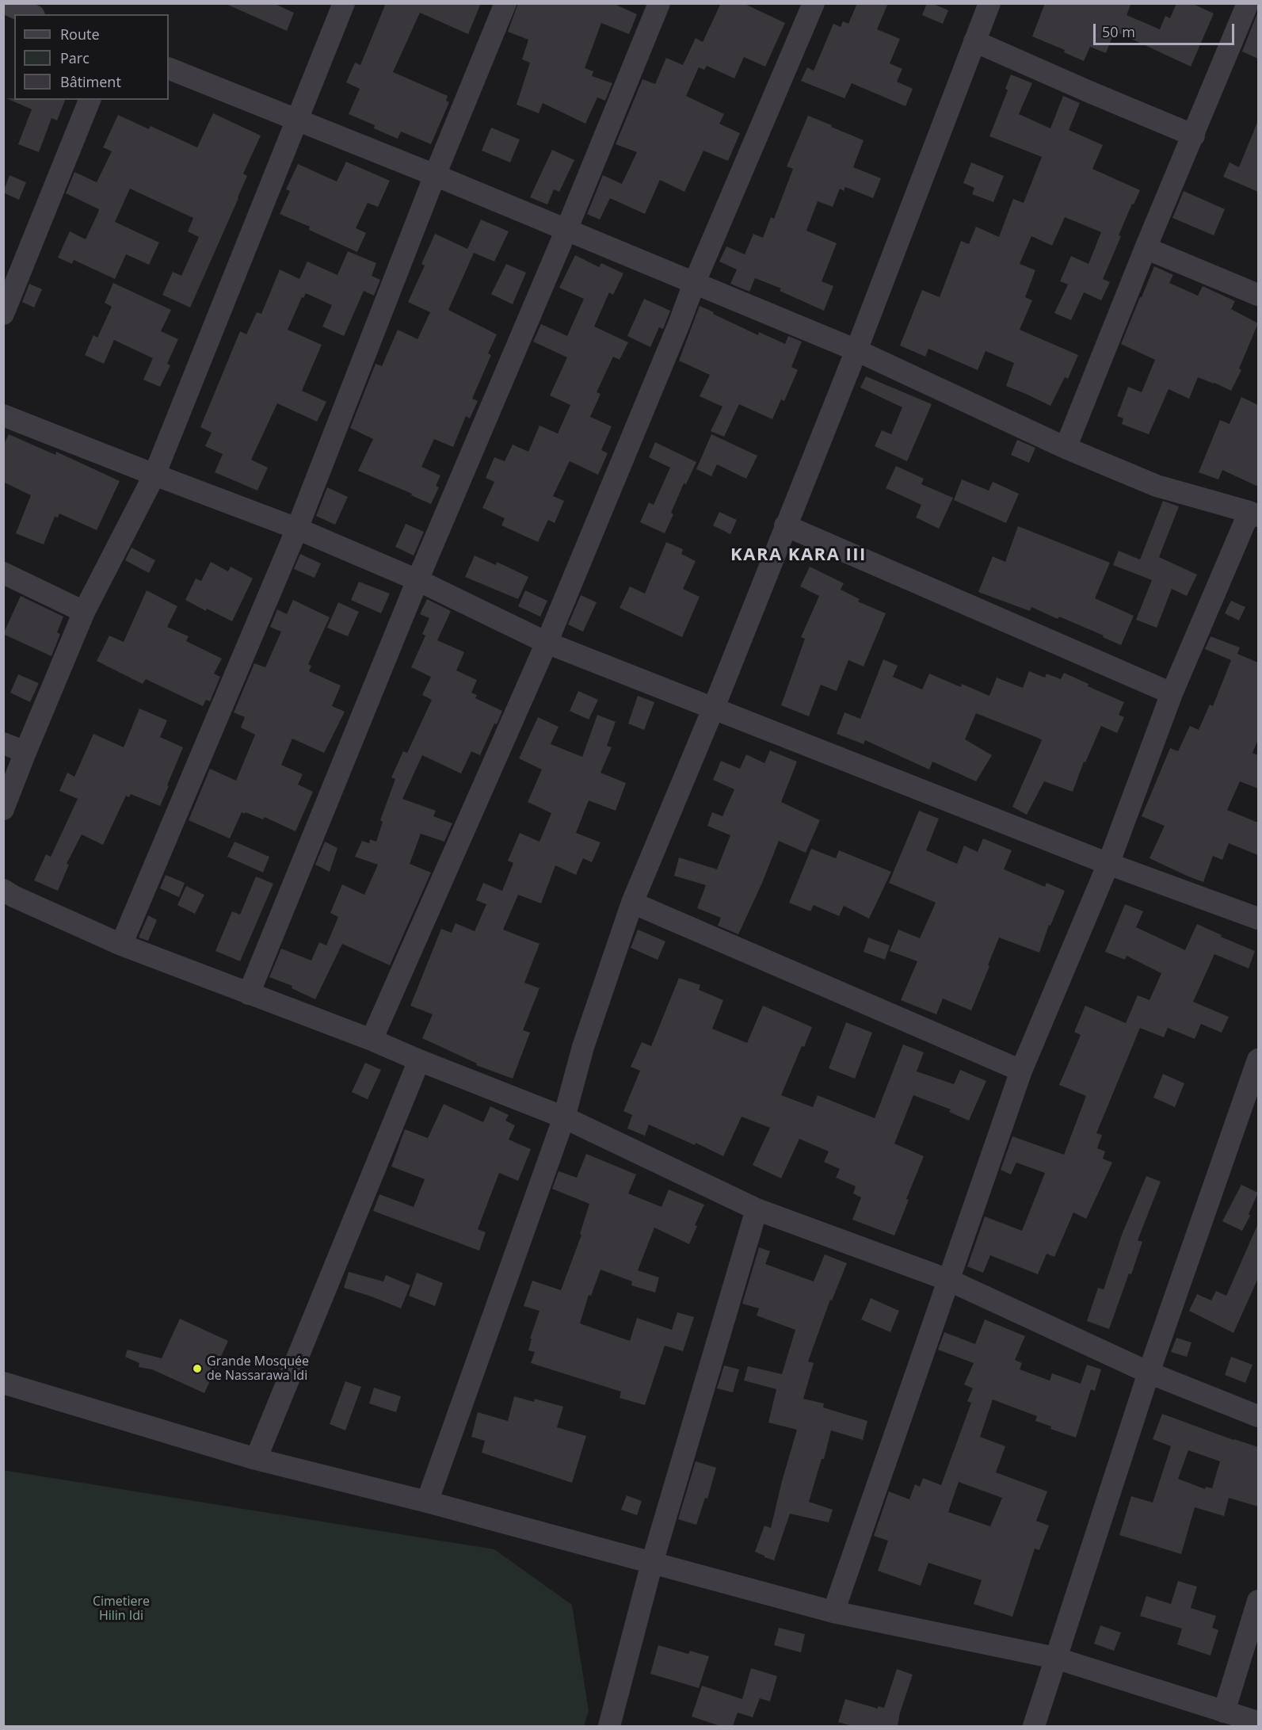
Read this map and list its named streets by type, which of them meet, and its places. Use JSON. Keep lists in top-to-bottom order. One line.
{"districts":["KARA KARA III"],"parks":["Cimetiere Hilin Idi"],"places":["Grande Mosquée de Nassarawa Idi"],"legend":["Route","Parc","Bâtiment"],"scale_bar":"50 m"}
